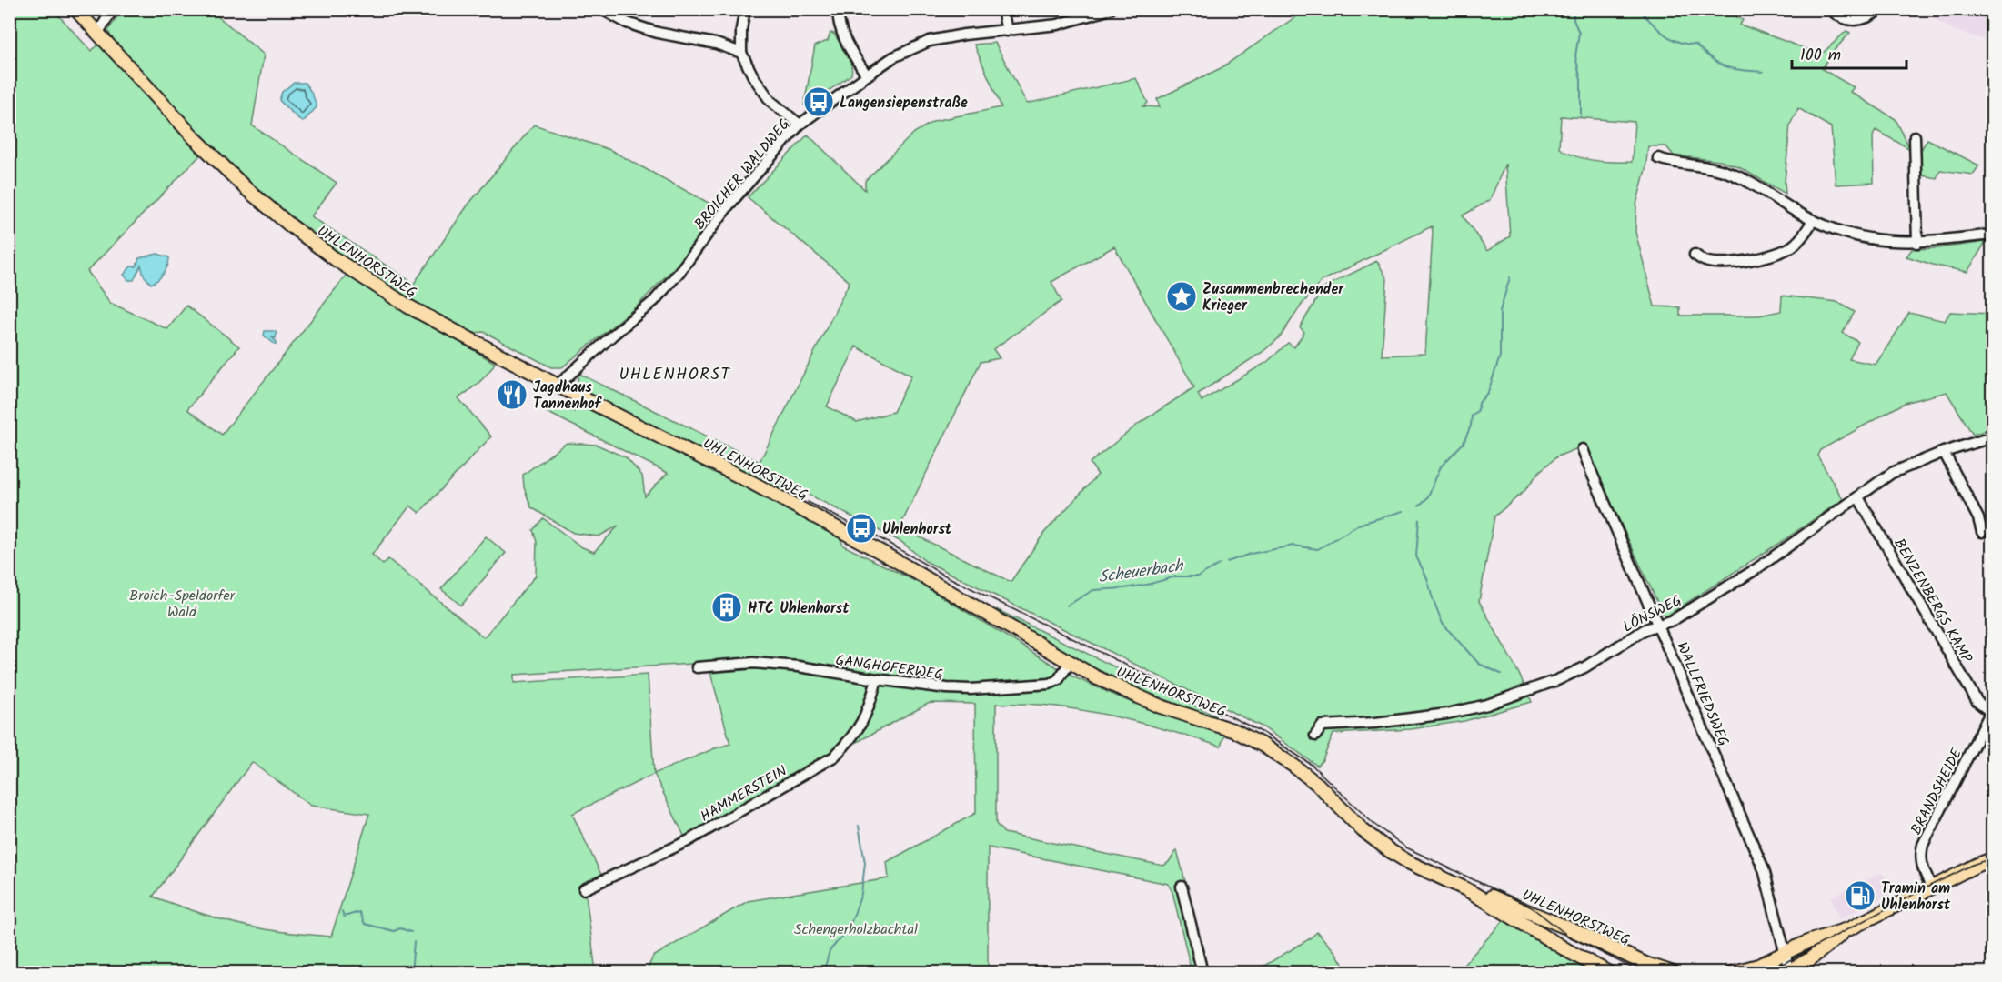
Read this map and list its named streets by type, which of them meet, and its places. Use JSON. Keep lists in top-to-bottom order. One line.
{"streets":{"main road":["UHLENHORSTWEG"],"street":["BROICHER WALDWEG","BENZENBERGS KAMP","LÖNSWEG","GANGHOFERWEG","WALLFRIEDSWEG","BRANDSHEIDE","HAMMERSTEIN"]},"crossings":[["BROICHER WALDWEG","UHLENHORSTWEG"],["UHLENHORSTWEG","GANGHOFERWEG"],["BENZENBERGS KAMP","LÖNSWEG"],["BENZENBERGS KAMP","BRANDSHEIDE"],["LÖNSWEG","WALLFRIEDSWEG"],["GANGHOFERWEG","HAMMERSTEIN"]],"districts":["UHLENHORST"],"water":["Scheuerbach"],"parks":["Broich-Speldorfer Wald","Schengerholzbachtal"],"places":{"bus stop":["Langensiepenstraße","Uhlenhorst"],"place":["Zusammenbrechender Krieger"],"restaurant":["Jagdhaus Tannenhof"],"building":["HTC Uhlenhorst"],"fuel station":["Tramin am Uhlenhorst"]},"scale_bar":"100 m"}
